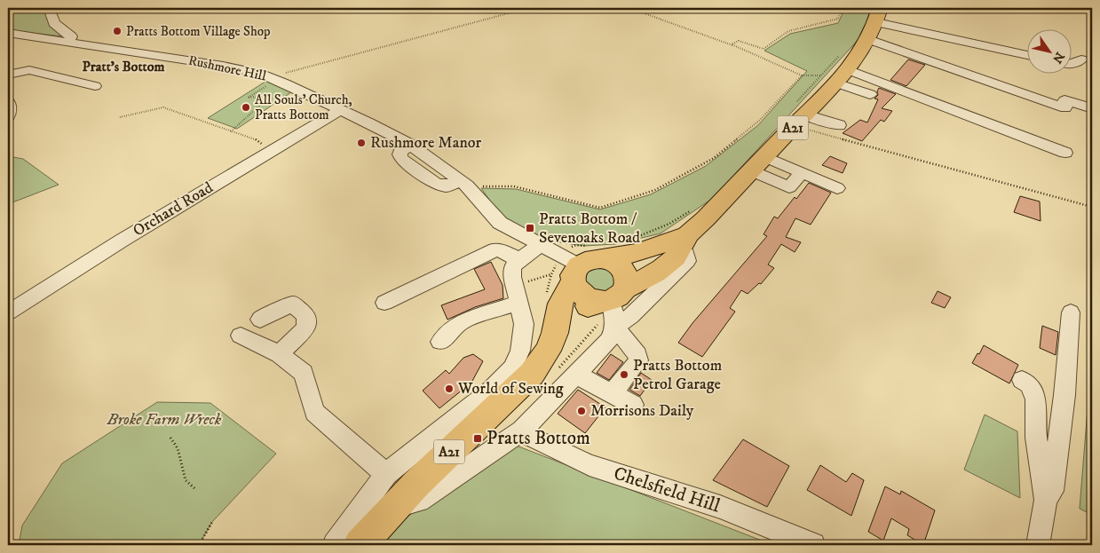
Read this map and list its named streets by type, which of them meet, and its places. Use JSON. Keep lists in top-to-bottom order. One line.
{"streets":{"highway":["A21"],"street":["Rushmore Hill","Orchard Road","Chelsfield Hill"]},"crossings":[["Rushmore Hill","Orchard Road"]],"districts":["Pratt's Bottom"],"parks":["Broke Farm Wreck"],"places":{"other":["Pratts Bottom Village Shop","All Souls' Church, Pratts Bottom","Rushmore Manor","Pratts Bottom Petrol Garage","World of Sewing","Morrisons Daily"],"transit":["Pratts Bottom / Sevenoaks Road","Pratts Bottom"]},"north":"bottom right"}
